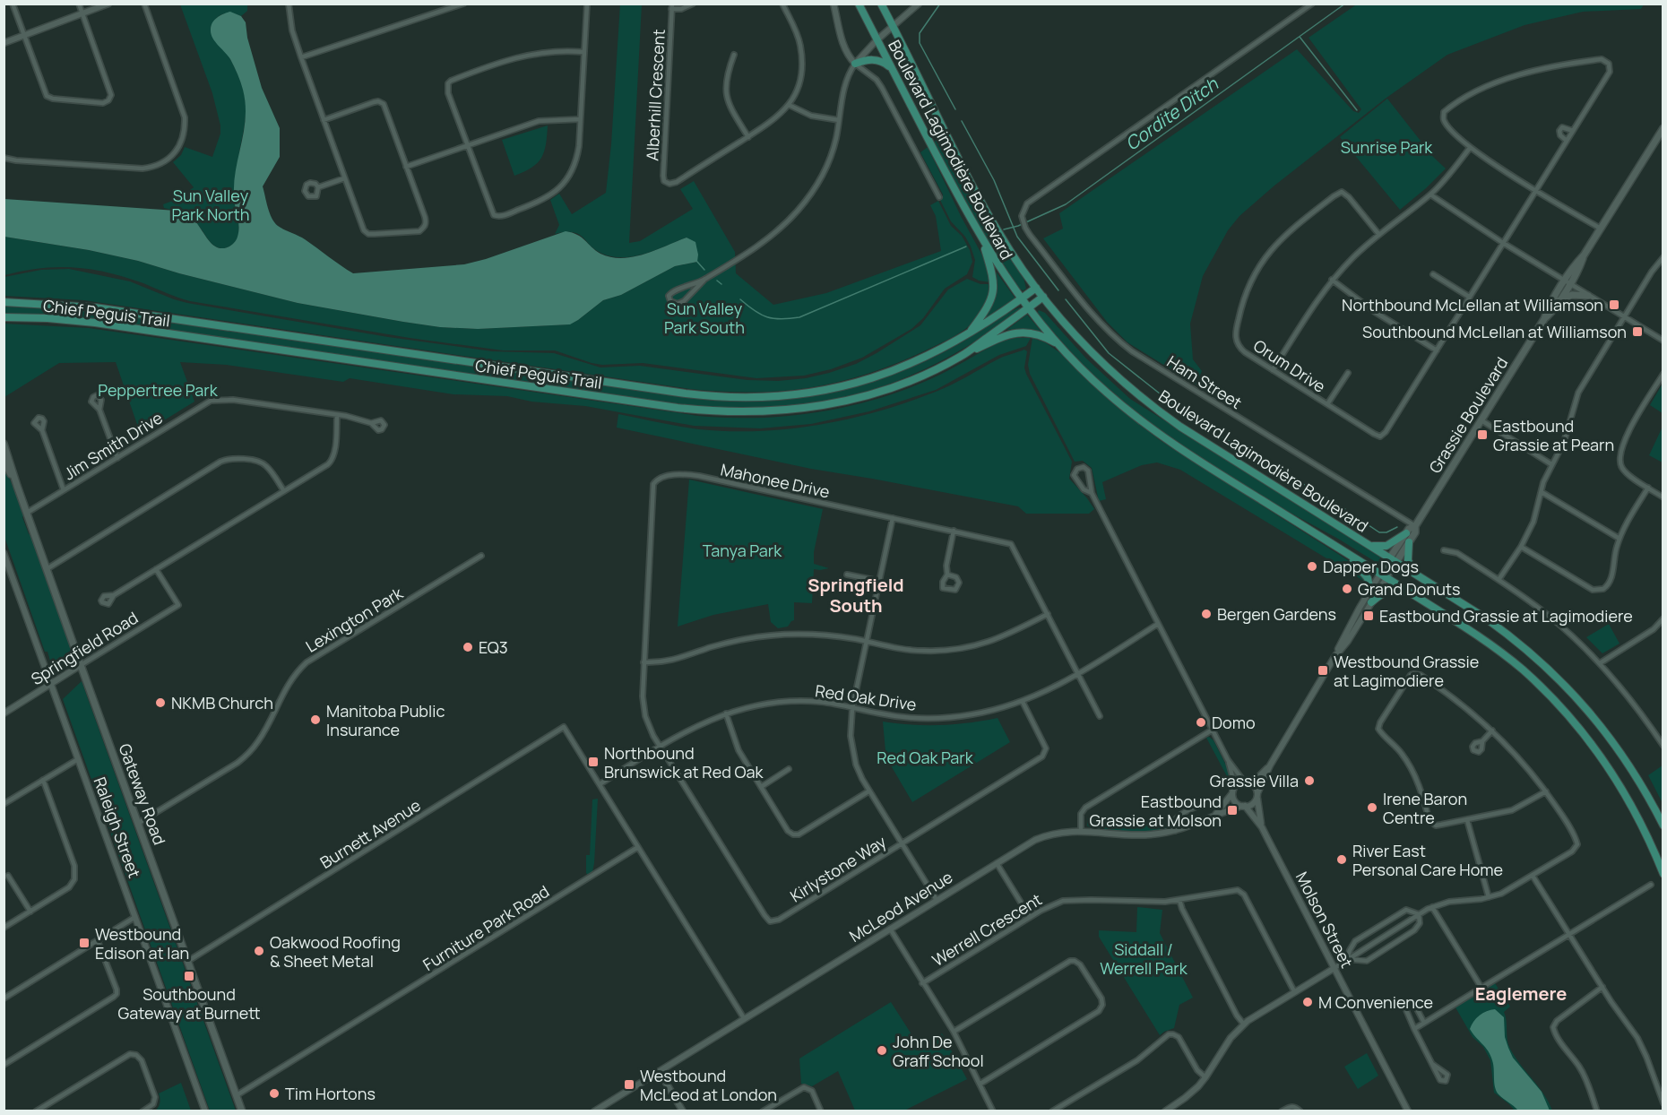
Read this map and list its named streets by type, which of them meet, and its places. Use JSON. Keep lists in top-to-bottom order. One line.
{"streets":{"main road":["Boulevard Lagimodière Boulevard","Chief Peguis Trail","Grassie Boulevard","Gateway Road"],"street":["Alberhill Crescent","Orum Drive","Ham Street","Jim Smith Drive","Mahonee Drive","Lexington Park","Springfield Road","Red Oak Drive","Raleigh Street","Burnett Avenue","Kirlystone Way","McLeod Avenue","Molson Street","Furniture Park Road","Werrell Crescent"]},"crossings":[["Boulevard Lagimodière Boulevard","Chief Peguis Trail"],["Boulevard Lagimodière Boulevard","Grassie Boulevard"],["Ham Street","Grassie Boulevard"],["Grassie Boulevard","Molson Street"],["Jim Smith Drive","Gateway Road"],["Mahonee Drive","Red Oak Drive"],["Mahonee Drive","Kirlystone Way"],["Lexington Park","Gateway Road"],["Springfield Road","Gateway Road"],["Springfield Road","Raleigh Street"],["Red Oak Drive","Burnett Avenue"],["Red Oak Drive","Kirlystone Way"],["Gateway Road","Burnett Avenue"],["Gateway Road","Furniture Park Road"]],"districts":["Springfield South","Eaglemere"],"water":["Cordite Ditch"],"parks":["Sunrise Park","Sun Valley Park North","Sun Valley Park South","Peppertree Park","Tanya Park","Red Oak Park","Siddall / Werrell Park"],"places":{"transit":["Northbound McLellan at Williamson","Southbound McLellan at Williamson","Eastbound Grassie at Pearn","Eastbound Grassie at Lagimodiere","Westbound Grassie at Lagimodiere","Northbound Brunswick at Red Oak","Eastbound Grassie at Molson","Westbound Edison at Ian","Southbound Gateway at Burnett","Westbound McLeod at London"],"other":["Dapper Dogs","Grand Donuts","Bergen Gardens","EQ3","NKMB Church","Manitoba Public Insurance","Domo","Grassie Villa","Irene Baron Centre","River East Personal Care Home","Oakwood Roofing & Sheet Metal","M Convenience","John De Graff School","Tim Hortons"]}}
